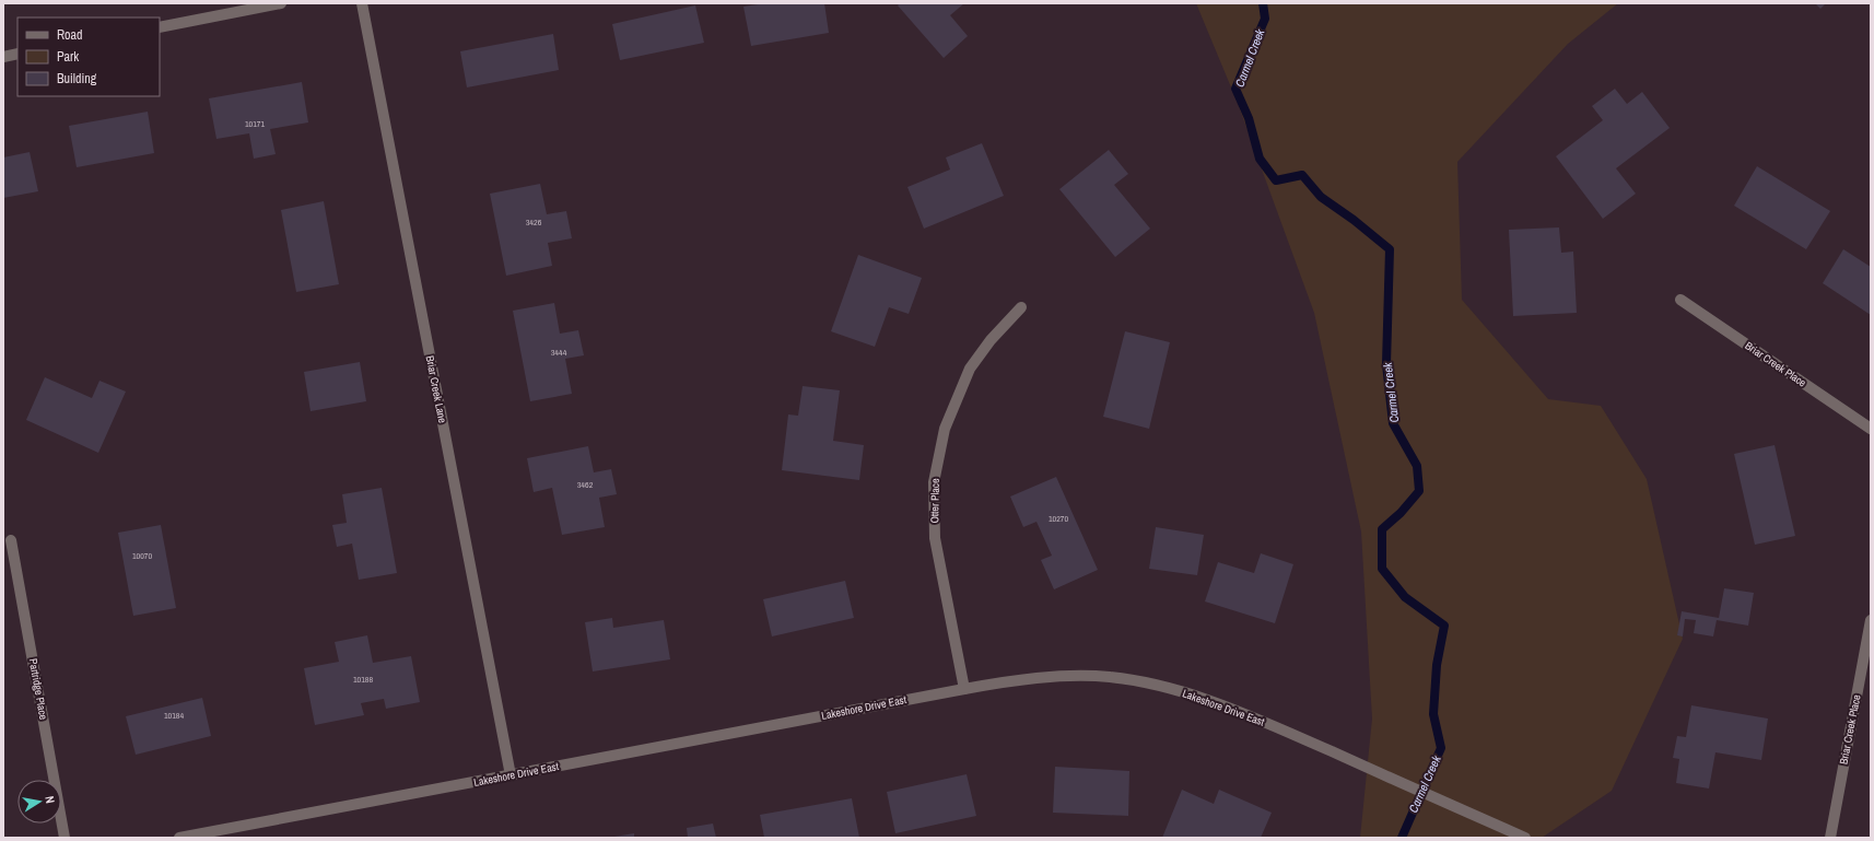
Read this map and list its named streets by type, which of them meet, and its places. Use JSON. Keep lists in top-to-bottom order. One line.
{"streets":{"street":["Briar Creek Place","Briar Creek Lane","Otter Place","Partridge Place","Lakeshore Drive East"]},"crossings":[["Briar Creek Lane","Lakeshore Drive East"],["Otter Place","Lakeshore Drive East"]],"water":["Carmel Creek"],"house_numbers":["10171","3426","3444","3462","10270","10070","10188","10184"],"legend":["Road","Park","Building"],"north":"right"}
